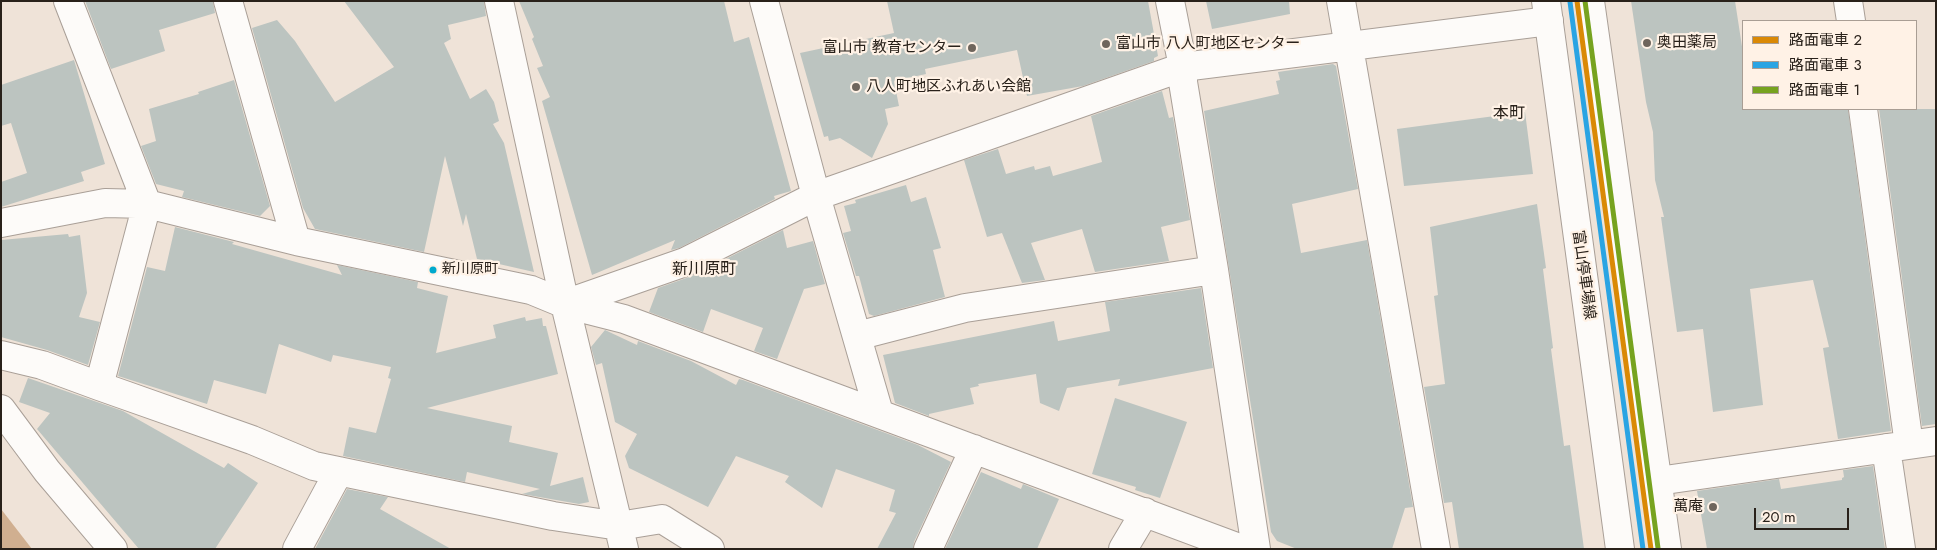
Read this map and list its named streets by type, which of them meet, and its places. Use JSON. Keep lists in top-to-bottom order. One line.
{"streets":{"street":["富山停車場線"]},"districts":["本町","新川原町"],"places":["奥田薬局","富山市 八人町地区センター","富山市 教育センター","八人町地区ふれあい会館","新川原町","萬庵"],"lines":["tram line 2","tram line 1","tram line 3"],"legend":["路面電車 2","路面電車 3","路面電車 1"],"scale_bar":"20 m"}
